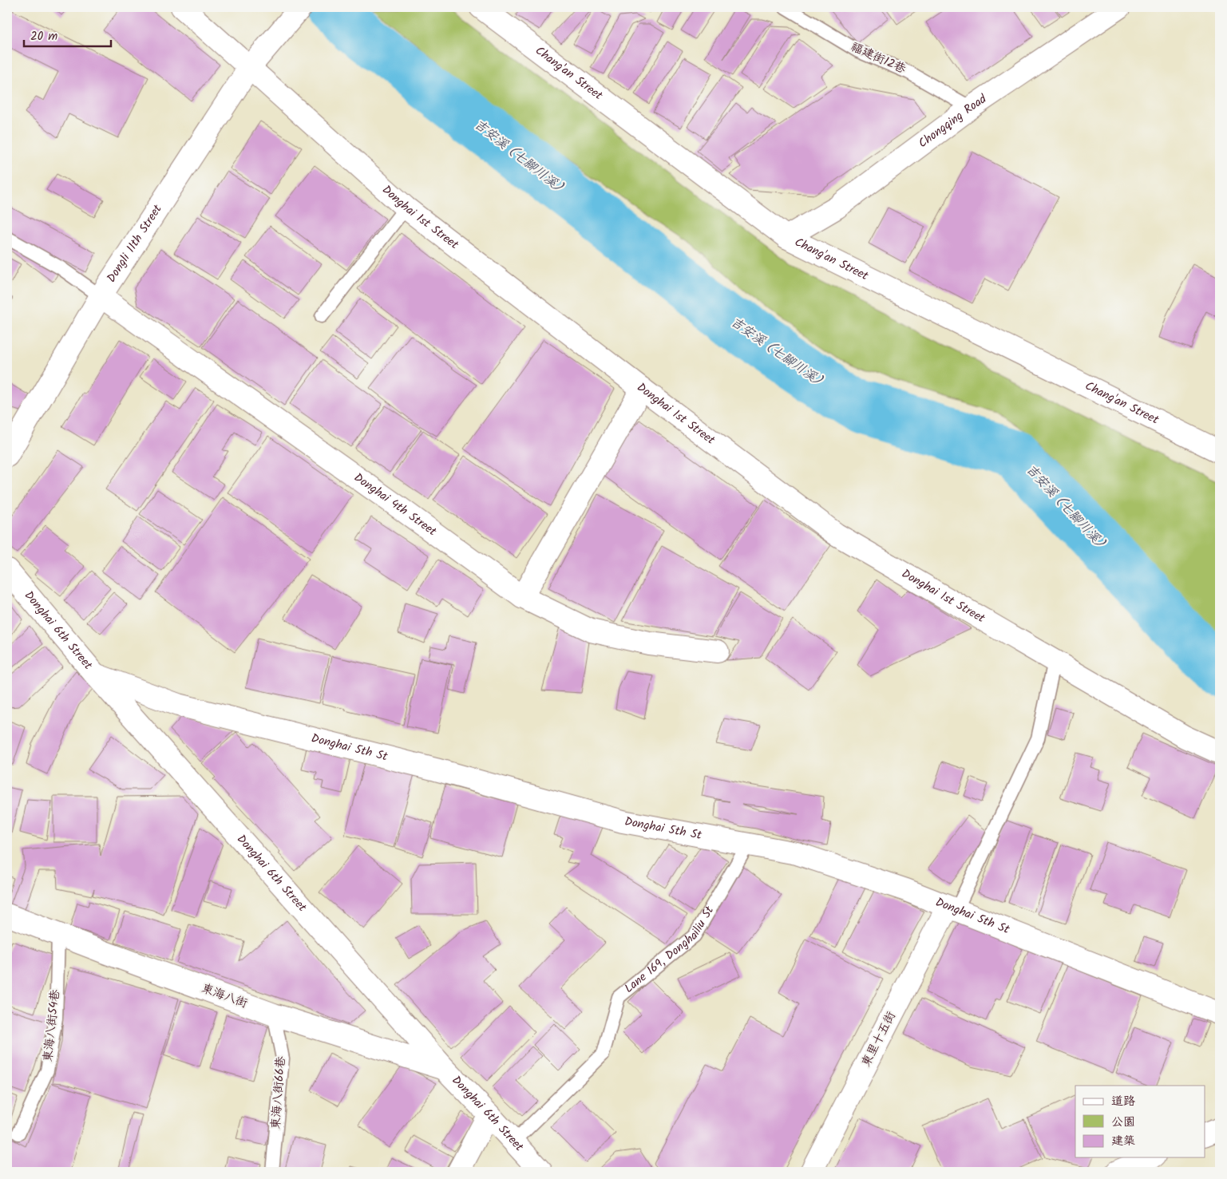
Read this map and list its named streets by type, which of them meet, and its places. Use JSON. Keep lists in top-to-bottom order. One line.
{"streets":{"street":["Chang'an Street","Chongqing Road","Donghai 1st Street","Dongli 11th Street","Donghai 4th Street","Donghai 6th Street","Donghai 5th St","東海八街","東里十五街"],"lane":["福建街12巷","Lane 169, Donghailiu St","東海八街54巷","東海八街66巷"]},"crossings":[["福建街12巷","Chongqing Road"],["Chang'an Street","Chongqing Road"],["Donghai 1st Street","Dongli 11th Street"],["Dongli 11th Street","Donghai 4th Street"],["Donghai 6th Street","Donghai 5th St"],["Donghai 6th Street","Lane 169, Donghailiu St"],["Donghai 6th Street","東海八街"],["Donghai 5th St","Lane 169, Donghailiu St"],["Donghai 5th St","東里十五街"],["東海八街","東海八街54巷"],["東海八街","東海八街66巷"]],"water":["吉安溪 (七腳川溪)"],"legend":["道路","公園","建築"],"scale_bar":"20 m"}
